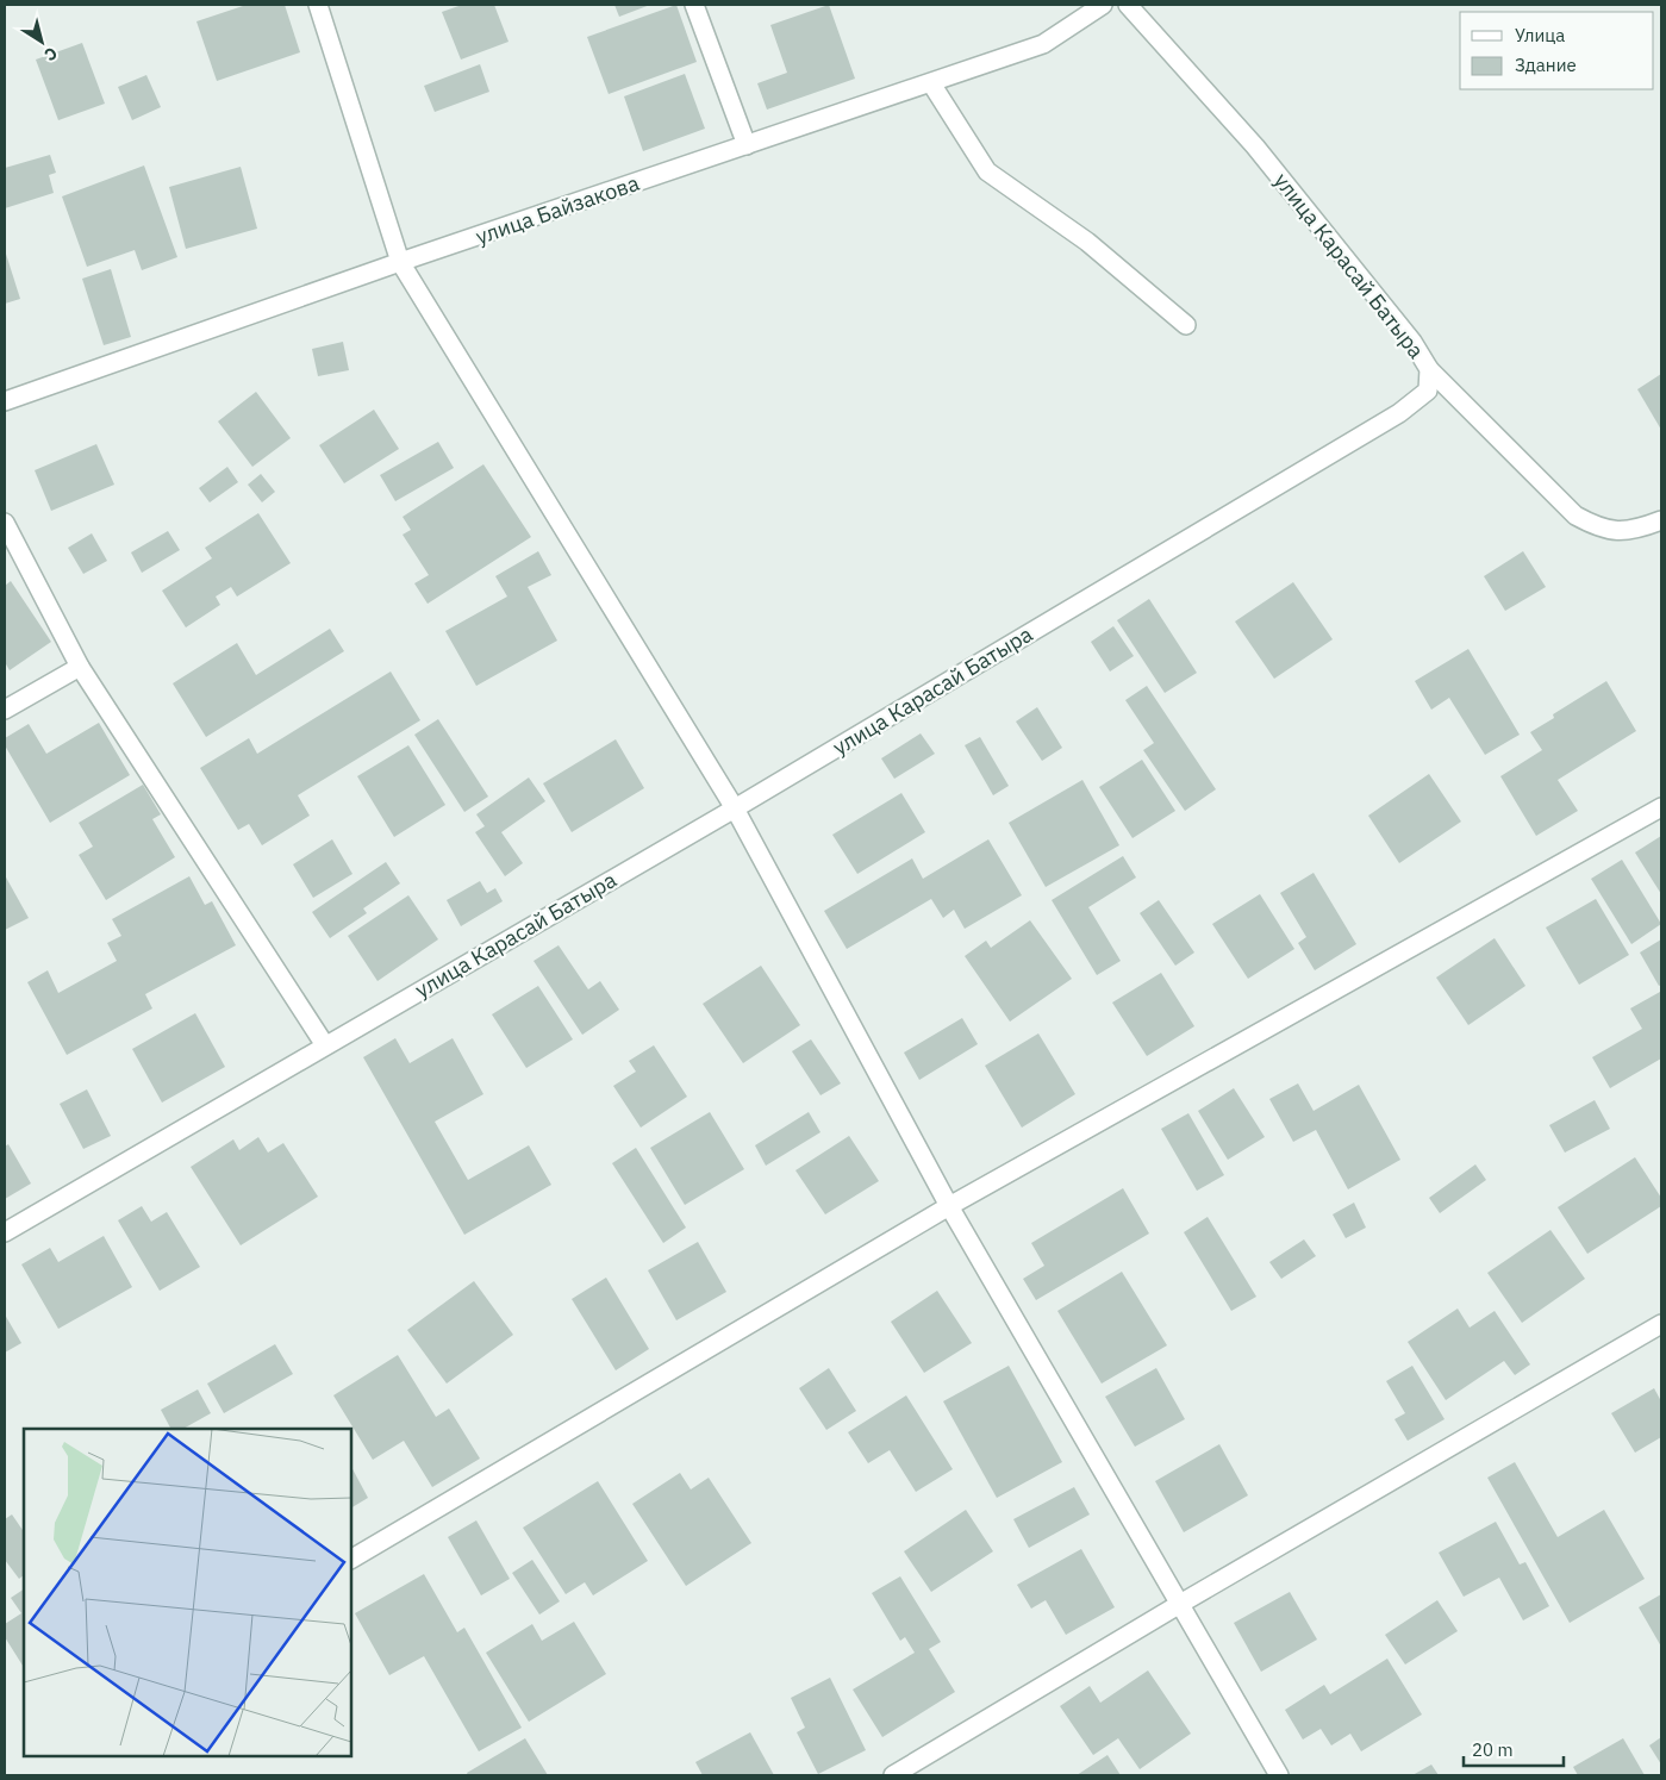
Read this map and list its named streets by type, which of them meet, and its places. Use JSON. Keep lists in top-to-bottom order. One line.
{"streets":{"street":["улица Байзакова","улица Карасай Батыра"]},"legend":["Улица","Здание"],"scale_bar":"20 m","north":"bottom right"}
